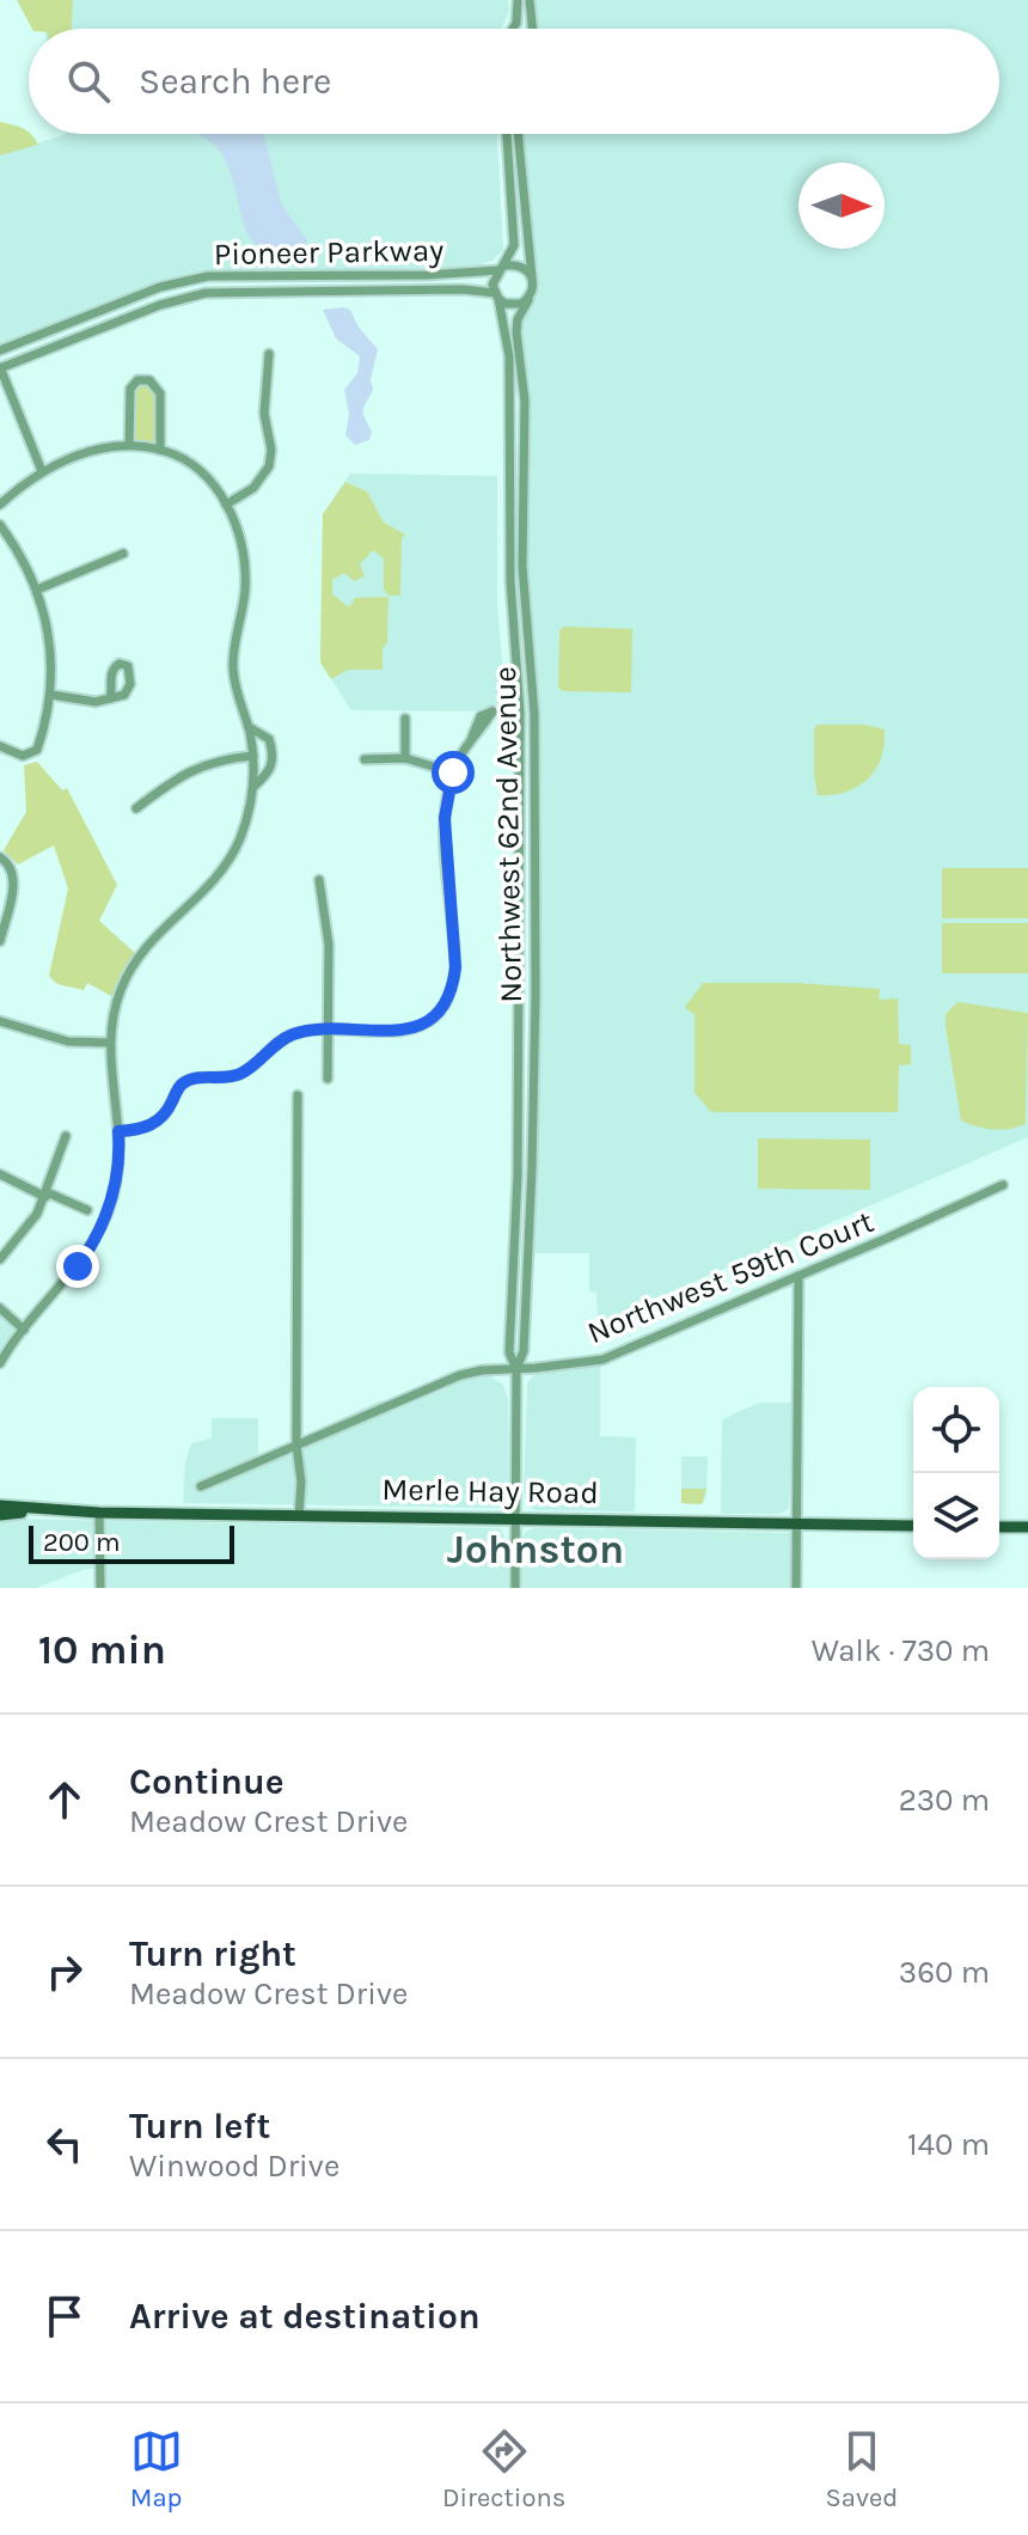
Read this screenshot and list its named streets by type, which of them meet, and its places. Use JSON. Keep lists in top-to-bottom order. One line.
{"streets":{"main road":["Merle Hay Road"],"street":["Pioneer Parkway","Northwest 62nd Avenue","Northwest 59th Court"]},"crossings":[["Pioneer Parkway","Northwest 62nd Avenue"],["Northwest 62nd Avenue","Northwest 59th Court"],["Northwest 62nd Avenue","Merle Hay Road"]],"districts":["Johnston"],"scale_bar":"200 m","north":"right","page":{"search":"Search here","scale":"200 m","heading":["10 min","Walk · 730 m"],"list":[["Continue","Meadow Crest Drive","230 m"],["Turn right","Meadow Crest Drive","360 m"],["Turn left","Winwood Drive","140 m"],"Arrive at destination"],"nav":["Map","Directions","Saved"]}}
